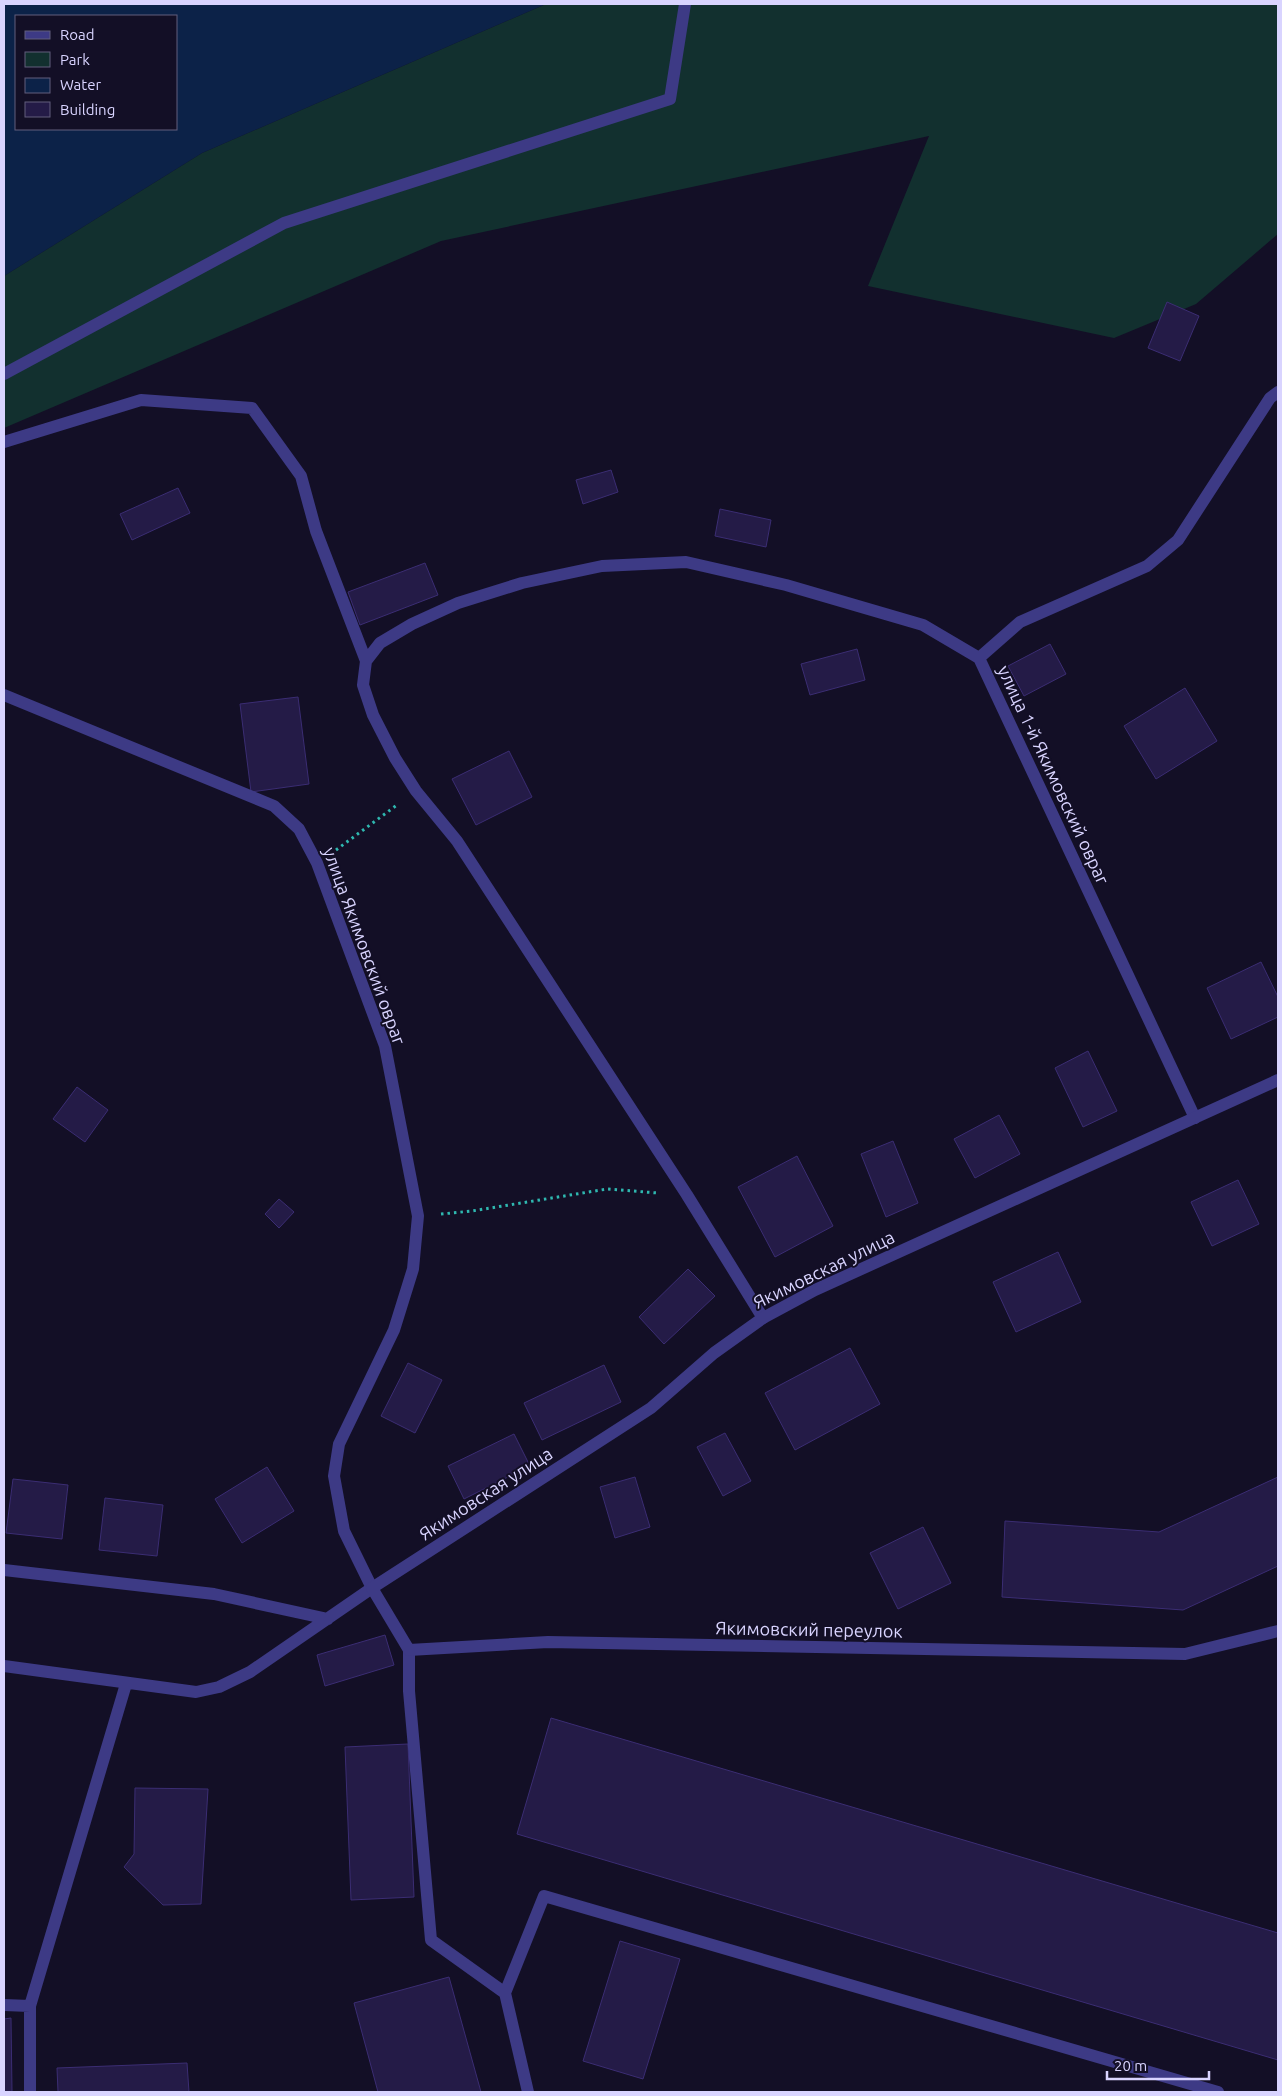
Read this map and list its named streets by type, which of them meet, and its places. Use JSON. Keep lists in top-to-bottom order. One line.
{"streets":{"street":["улица 1-й Якимовский овраг","улица Якимовский овраг","Якимовская улица","Якимовский переулок"]},"crossings":[["улица 1-й Якимовский овраг","Якимовская улица"],["улица Якимовский овраг","Якимовская улица"]],"legend":["Road","Park","Water","Building"],"scale_bar":"20 m"}
